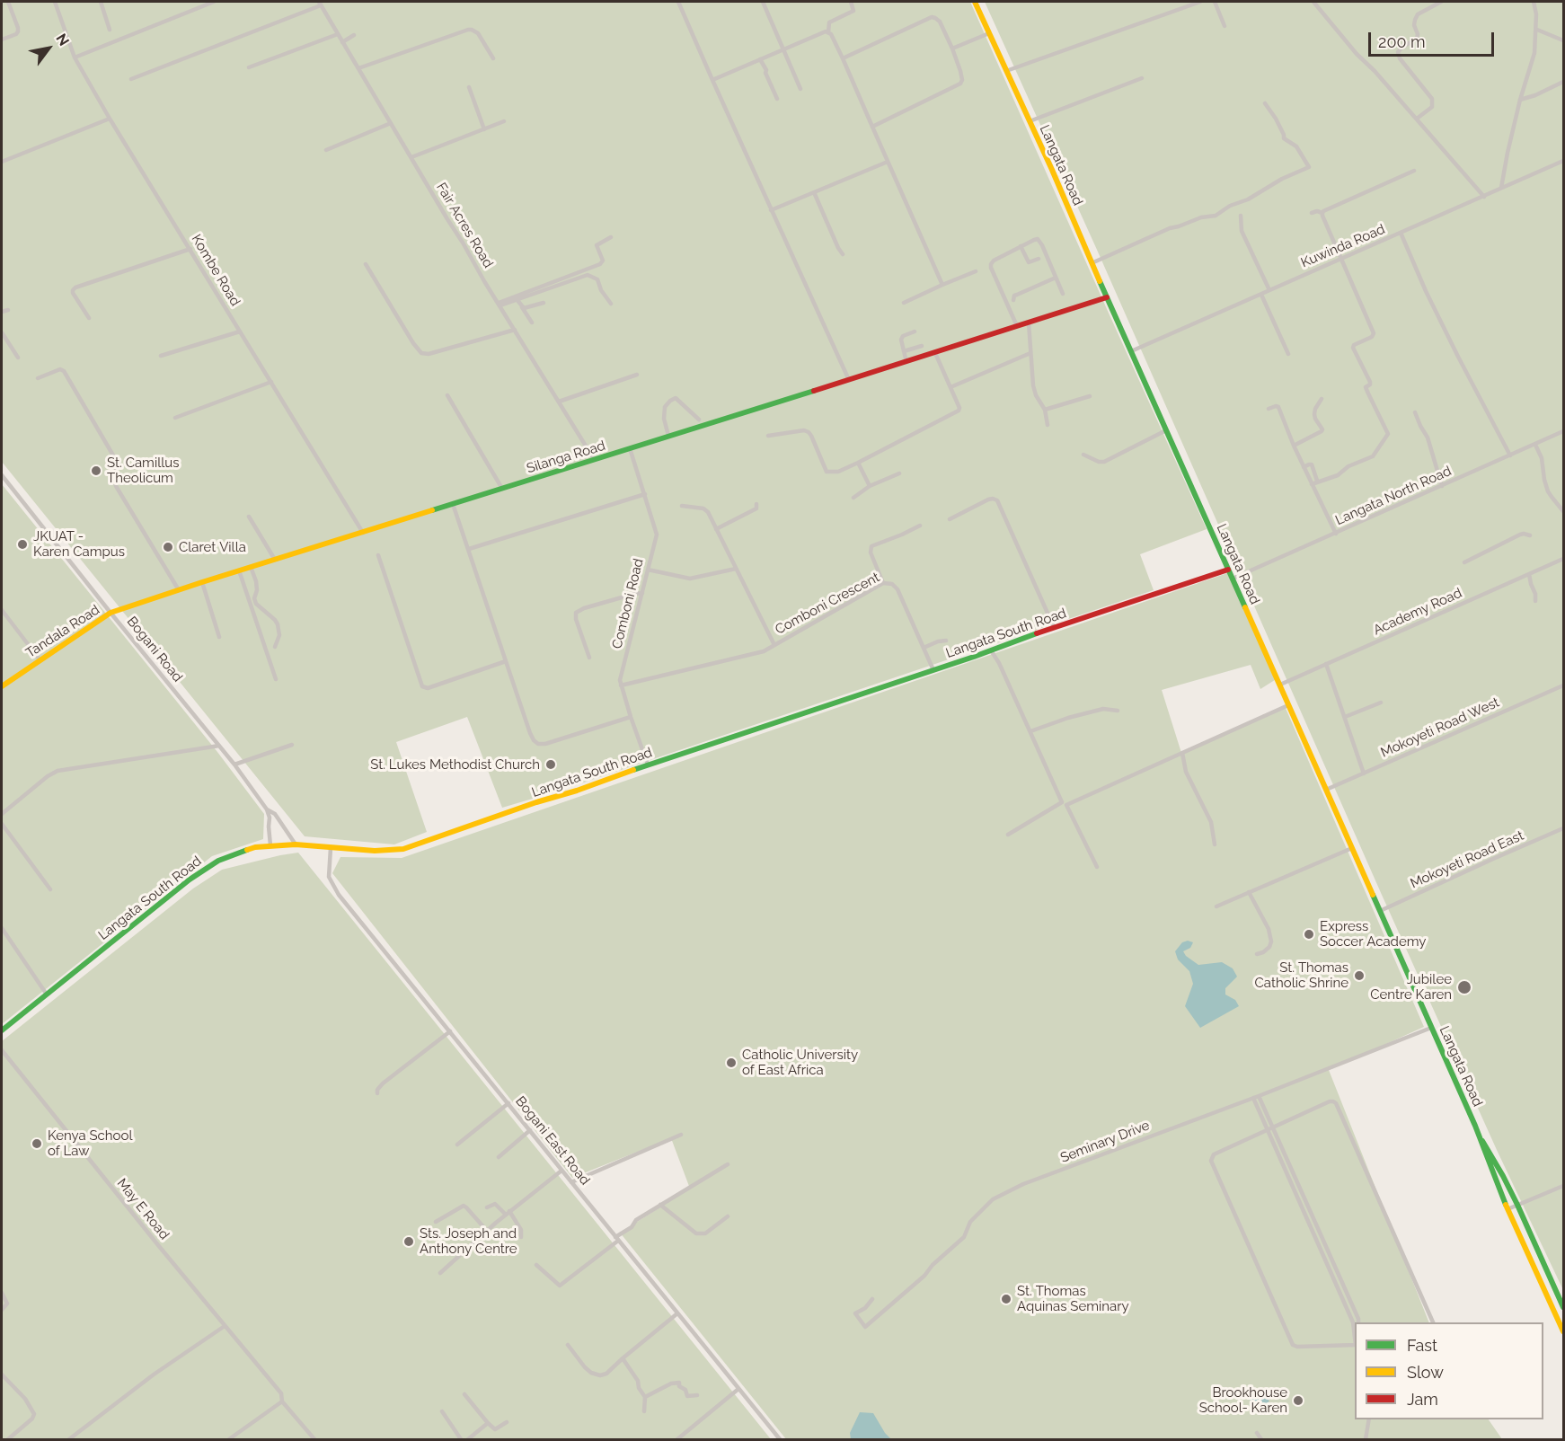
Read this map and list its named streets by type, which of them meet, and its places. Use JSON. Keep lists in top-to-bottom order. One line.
{"streets":{"street":["Langata Road","Fair Acres Road","Kuwinda Road","Kombe Road","Silanga Road","Langata North Road","Comboni Road","Comboni Crescent","Academy Road","Tandala Road","Langata South Road","Bogani Road","Mokoyeti Road West","Mokoyeti Road East","Bogani East Road","Seminary Drive","May E Road"]},"crossings":[["Langata Road","Kuwinda Road"],["Langata Road","Silanga Road"],["Langata Road","Langata North Road"],["Langata Road","Academy Road"],["Langata Road","Langata South Road"],["Langata Road","Mokoyeti Road West"],["Langata Road","Mokoyeti Road East"],["Langata Road","Seminary Drive"],["Fair Acres Road","Silanga Road"],["Kombe Road","Silanga Road"],["Silanga Road","Comboni Road"],["Silanga Road","Tandala Road"],["Silanga Road","Bogani Road"],["Comboni Road","Comboni Crescent"],["Comboni Road","Langata South Road"],["Comboni Crescent","Langata South Road"],["Tandala Road","Bogani Road"],["Langata South Road","Bogani Road"],["Langata South Road","Bogani East Road"]],"places":["St. Camillus Theolicum","JKUAT - Karen Campus","Claret Villa","St. Lukes Methodist Church","Express Soccer Academy","St. Thomas Catholic Shrine","Jubilee Centre Karen","Catholic University of East Africa","Kenya School of Law","Sts. Joseph and Anthony Centre","St. Thomas Aquinas Seminary","Brookhouse School- Karen"],"legend":["Fast","Slow","Jam"],"scale_bar":"200 m","north":"top right"}
